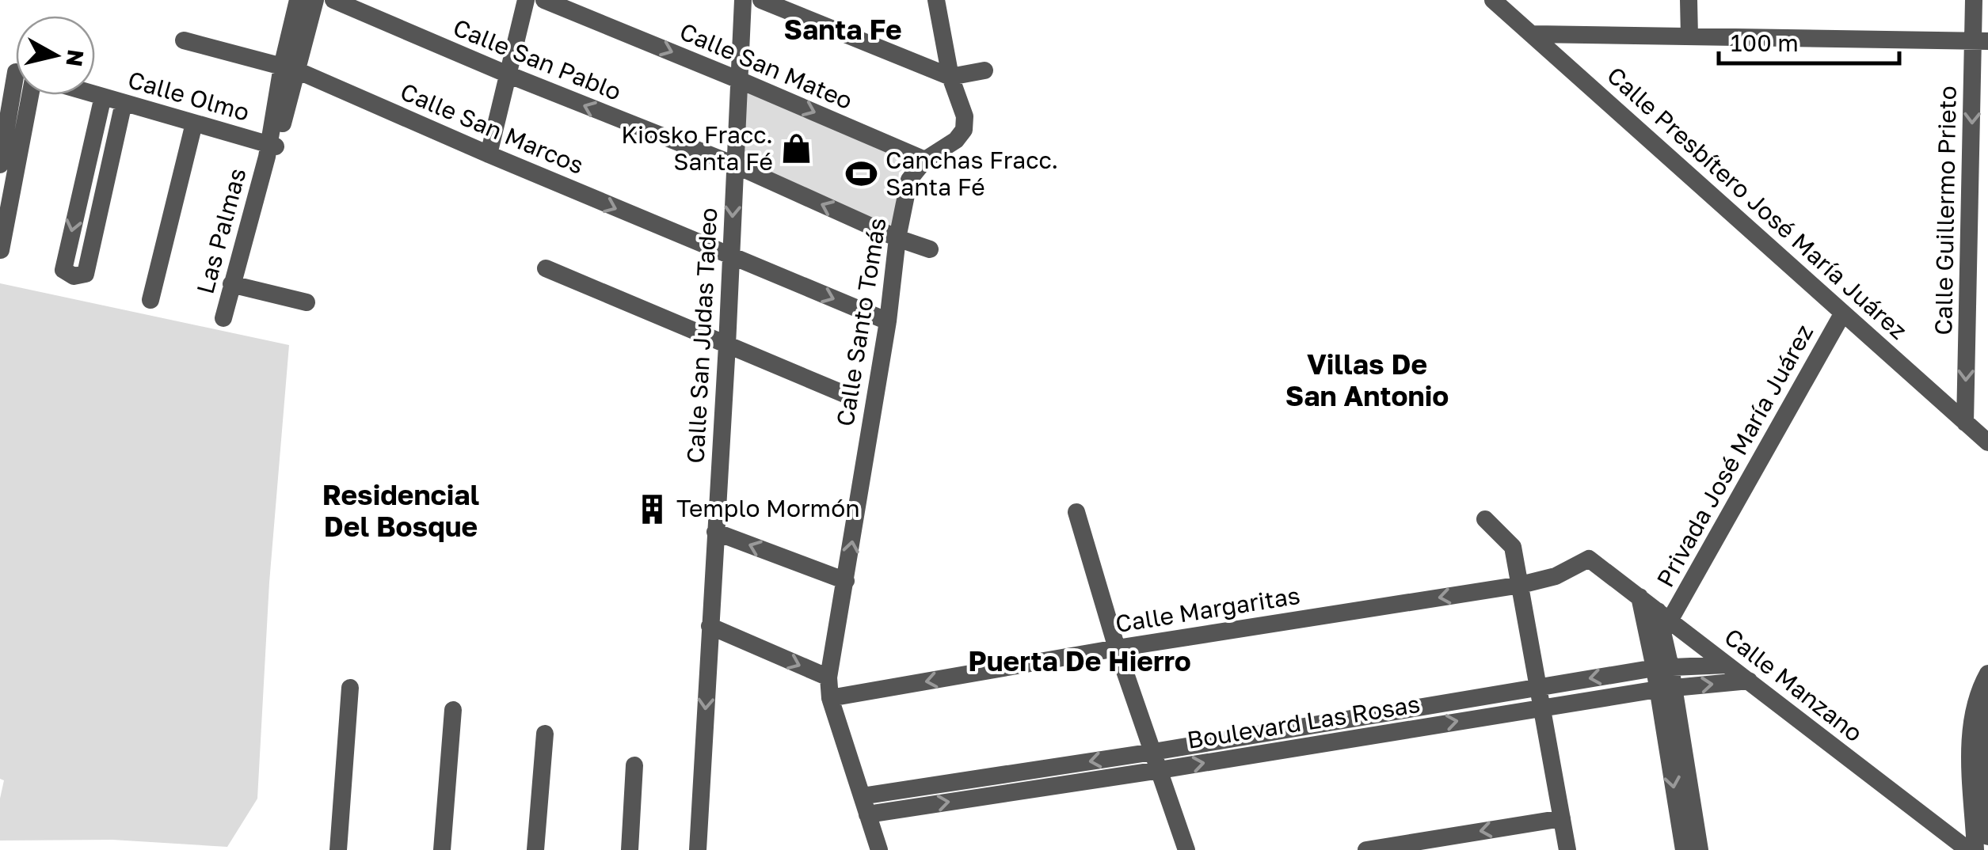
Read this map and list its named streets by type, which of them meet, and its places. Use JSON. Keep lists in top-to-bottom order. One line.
{"streets":{"street":["Calle San Pablo","Calle San Mateo","Calle Olmo","Calle San Marcos","Calle Presbítero José María Juárez","Calle Guillermo Prieto","Las Palmas","Calle Santo Tomás","Calle San Judas Tadeo","Privada José María Juárez","Calle Margaritas","Calle Manzano","Boulevard Las Rosas"]},"crossings":[["Calle San Pablo","Calle Santo Tomás"],["Calle San Pablo","Calle San Judas Tadeo"],["Calle San Mateo","Calle Santo Tomás"],["Calle San Mateo","Calle San Judas Tadeo"],["Calle Olmo","Las Palmas"],["Calle San Marcos","Las Palmas"],["Calle San Marcos","Calle Santo Tomás"],["Calle San Marcos","Calle San Judas Tadeo"],["Calle Presbítero José María Juárez","Calle Guillermo Prieto"],["Calle Presbítero José María Juárez","Privada José María Juárez"],["Calle Santo Tomás","Calle Margaritas"],["Calle Santo Tomás","Boulevard Las Rosas"],["Privada José María Juárez","Calle Manzano"],["Calle Margaritas","Calle Manzano"],["Calle Manzano","Boulevard Las Rosas"]],"one_way":["Calle San Pablo","Calle Guillermo Prieto","Calle Margaritas"],"districts":["Santa Fe","Villas De San Antonio","Residencial Del Bosque","Puerta De Hierro"],"places":{"shop":["Kiosko Fracc. Santa Fé"],"sports":["Canchas Fracc. Santa Fé"],"building":["Templo Mormón"]},"scale_bar":"100 m","north":"right"}
